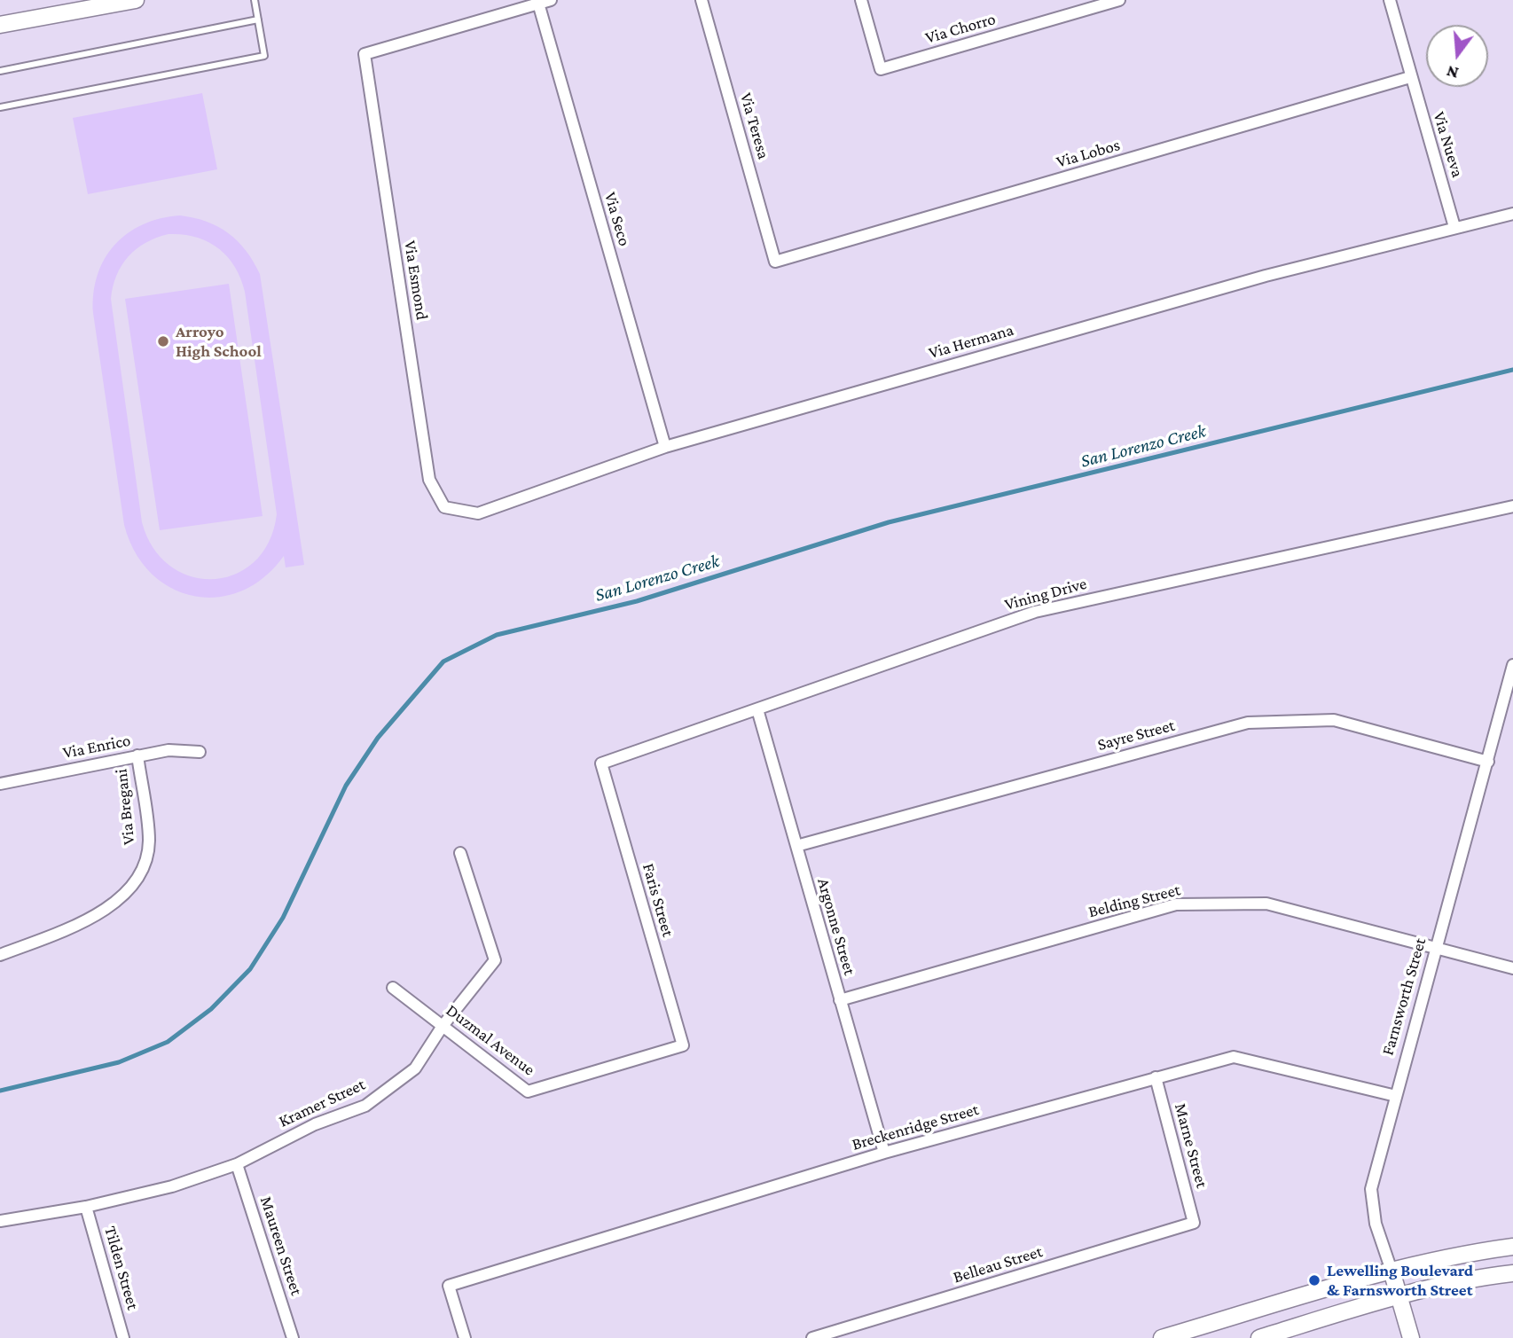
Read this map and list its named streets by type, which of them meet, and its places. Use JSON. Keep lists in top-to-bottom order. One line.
{"streets":{"main road":["Farnsworth Street"],"street":["Via Chorro","Via Teresa","Via Nueva","Via Lobos","Via Seco","Via Esmond","Via Hermana","Vining Drive","Sayre Street","Via Enrico","Via Bregani","Faris Street","Belding Street","Argonne Street","Duzmal Avenue","Kramer Street","Breckenridge Street","Marne Street","Maureen Street","Belleau Street","Tilden Street"]},"crossings":[["Via Teresa","Via Lobos"],["Via Nueva","Via Lobos"],["Via Nueva","Via Hermana"],["Via Seco","Via Esmond"],["Via Seco","Via Hermana"],["Via Esmond","Via Hermana"],["Vining Drive","Faris Street"],["Vining Drive","Argonne Street"],["Sayre Street","Argonne Street"],["Sayre Street","Farnsworth Street"],["Via Enrico","Via Bregani"],["Faris Street","Duzmal Avenue"],["Belding Street","Argonne Street"],["Belding Street","Farnsworth Street"],["Argonne Street","Breckenridge Street"],["Farnsworth Street","Breckenridge Street"],["Duzmal Avenue","Kramer Street"],["Kramer Street","Maureen Street"],["Kramer Street","Tilden Street"],["Breckenridge Street","Marne Street"],["Marne Street","Belleau Street"]],"water":["San Lorenzo Creek"],"places":["Arroyo High School","Lewelling Boulevard & Farnsworth Street"],"north":"bottom"}
